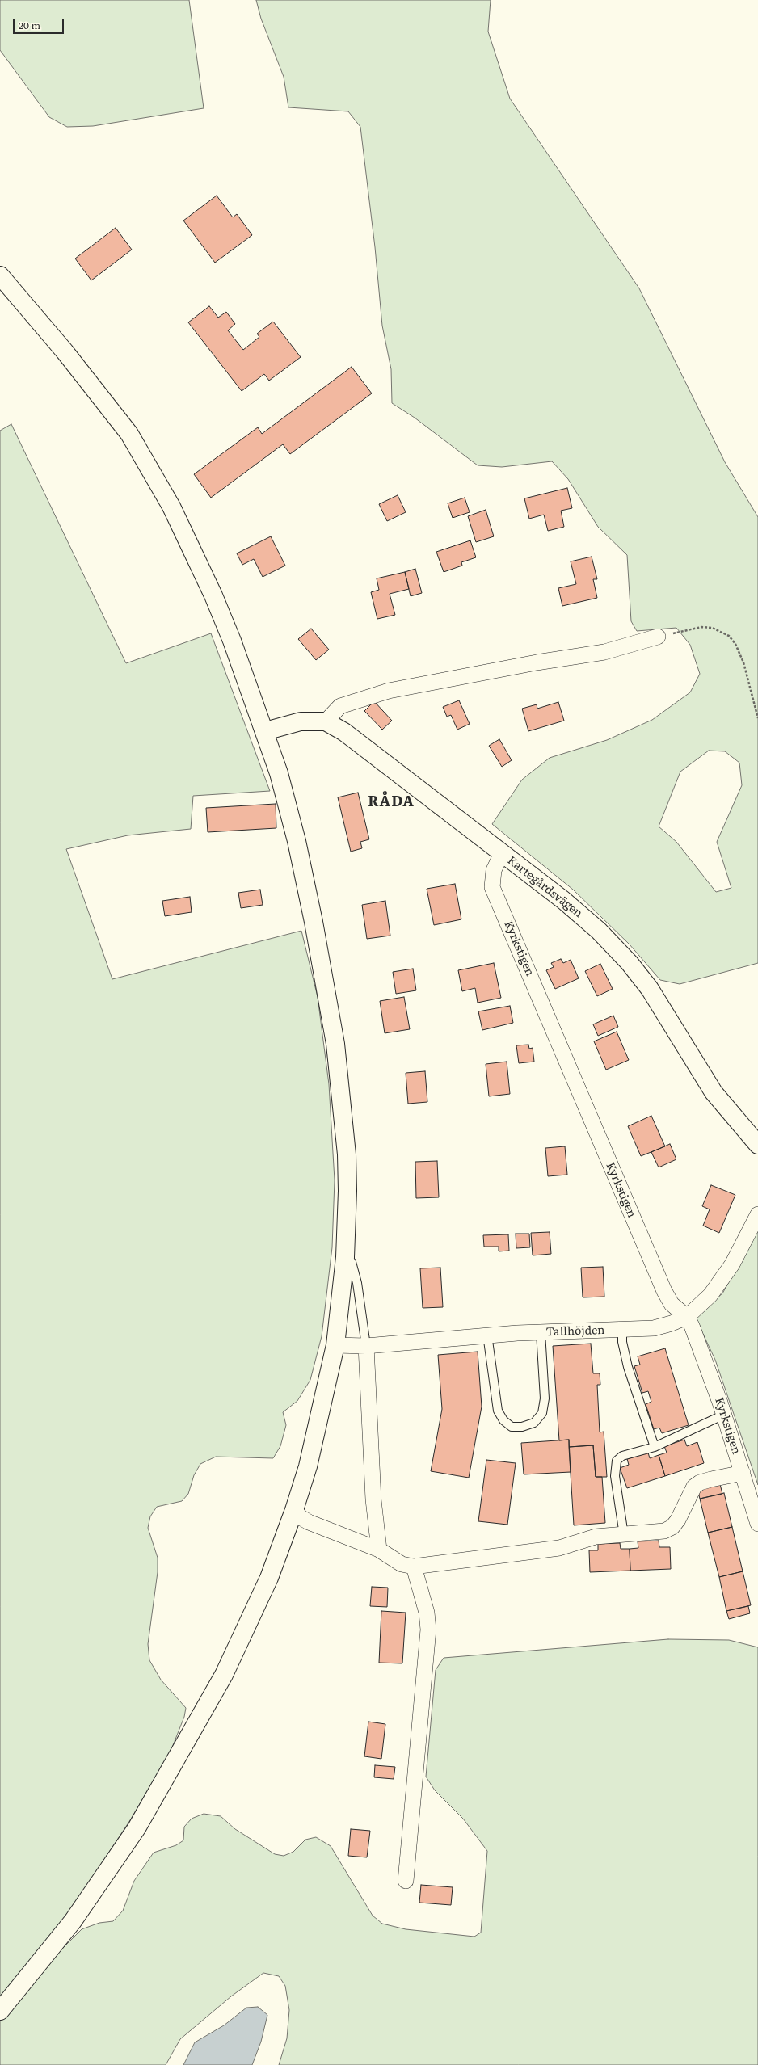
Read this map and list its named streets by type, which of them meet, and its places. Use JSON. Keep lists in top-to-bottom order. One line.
{"streets":{"street":["Kartegårdsvägen","Kyrkstigen","Tallhöjden"]},"crossings":[["Kartegårdsvägen","Kyrkstigen"],["Kyrkstigen","Tallhöjden"]],"districts":["RÅDA"],"scale_bar":"20 m"}
